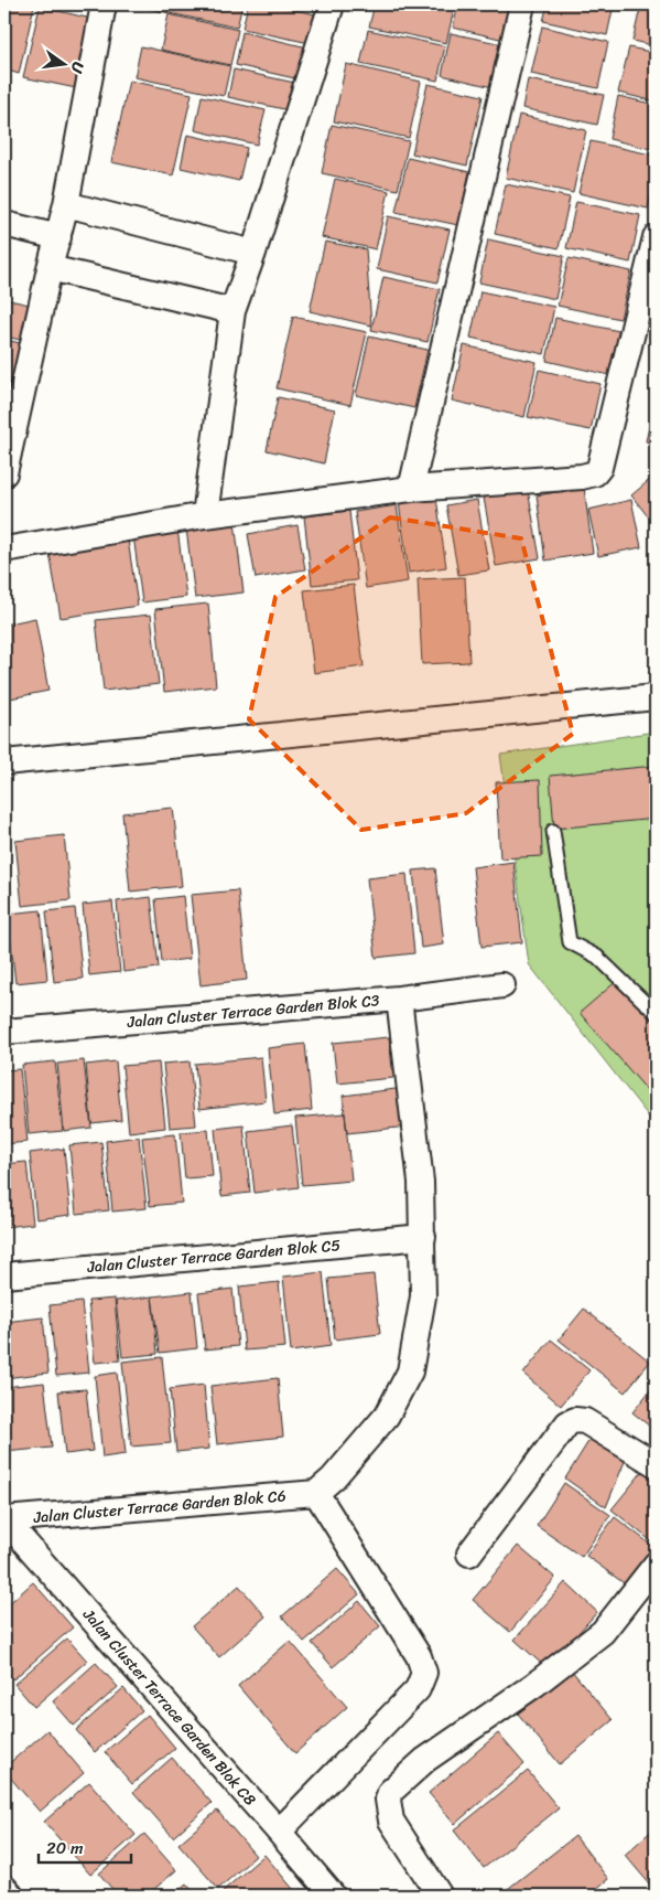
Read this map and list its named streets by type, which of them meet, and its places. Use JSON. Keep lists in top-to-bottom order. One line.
{"streets":{"street":["Jalan Cluster Terrace Garden Blok C3","Jalan Cluster Terrace Garden Blok C5","Jalan Cluster Terrace Garden Blok C6","Jalan Cluster Terrace Garden Blok C8"]},"crossings":[["Jalan Cluster Terrace Garden Blok C6","Jalan Cluster Terrace Garden Blok C8"]],"scale_bar":"20 m","north":"right"}
